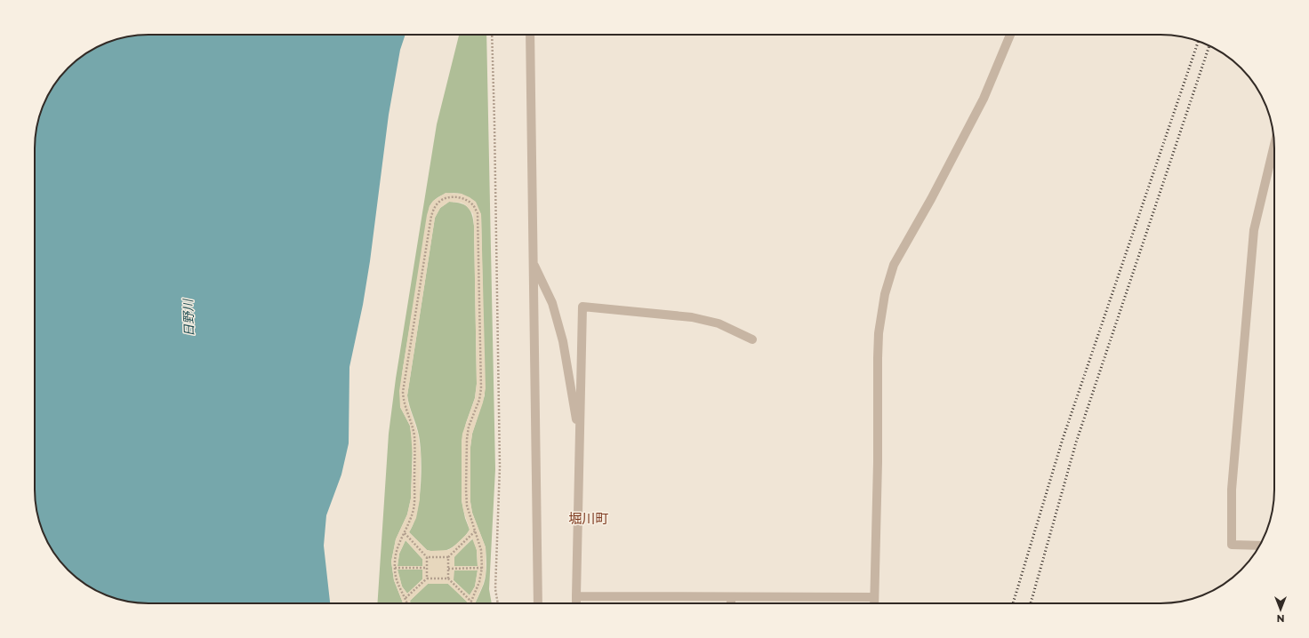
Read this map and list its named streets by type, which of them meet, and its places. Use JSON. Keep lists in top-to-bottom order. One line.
{"districts":["堀川町"],"water":["日野川"],"north":"bottom"}
